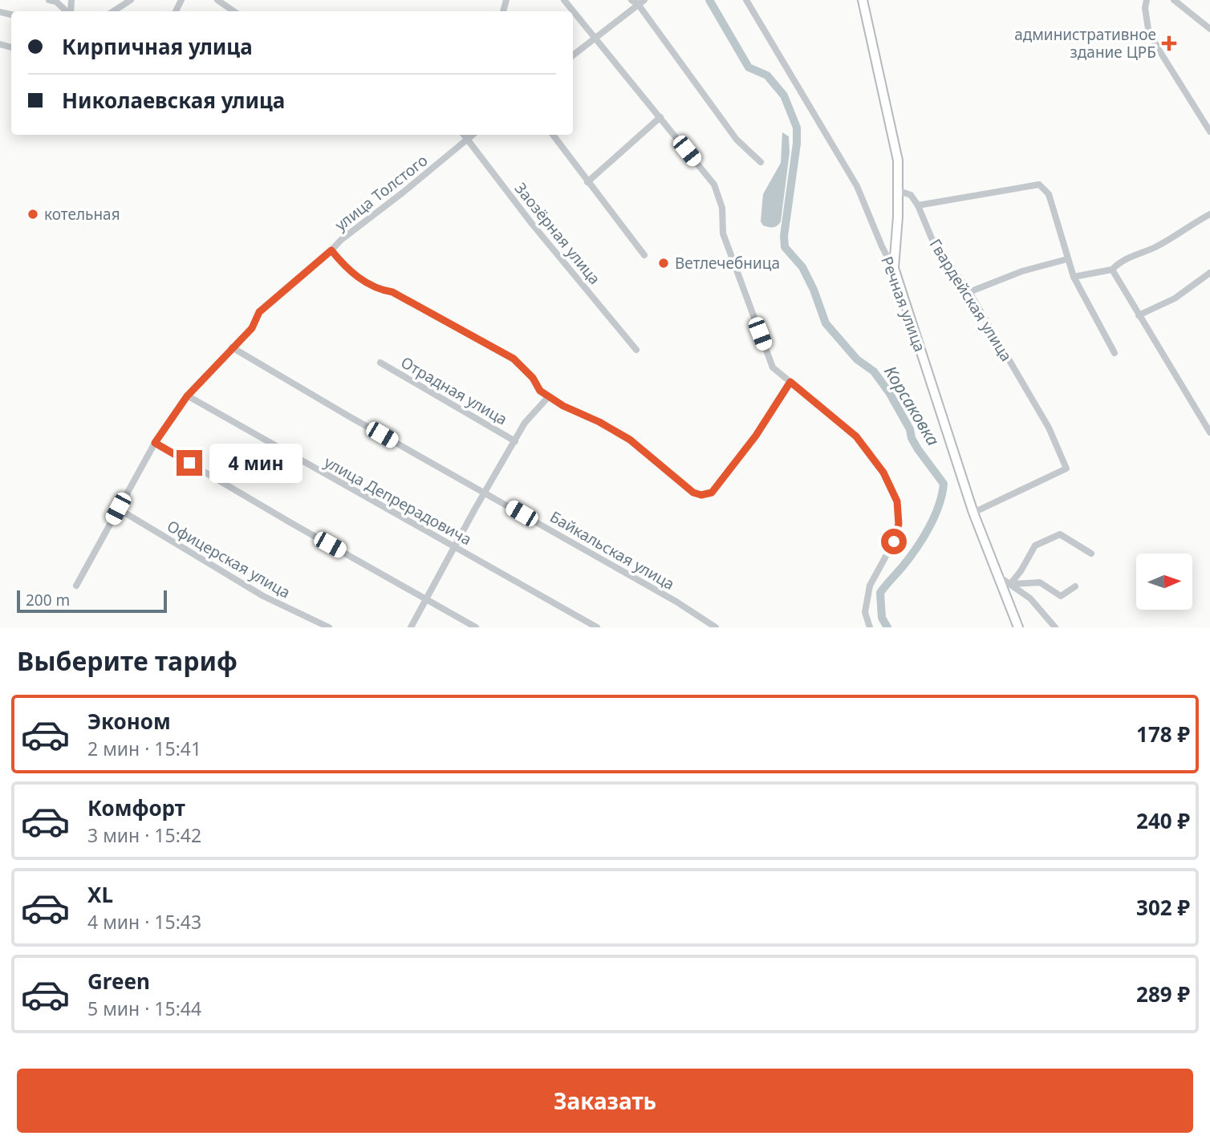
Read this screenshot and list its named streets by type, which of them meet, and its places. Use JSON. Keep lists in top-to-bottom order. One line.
{"streets":{"main road":["Речная улица"],"street":["улица Толстого","Заозёрная улица","Гвардейская улица","Отрадная улица","улица Депрерадовича","Байкальская улица","Офицерская улица"]},"crossings":[["улица Толстого","Заозёрная улица"],["Гвардейская улица","Речная улица"]],"water":["Корсаковка"],"places":{"health":["административное здание ЦРБ"],"other":["котельная","Ветлечебница"]},"scale_bar":"200 m","north":"right","page":{"banner":["Кирпичная улица","Николаевская улица"],"bubble":"4 мин","scale":"200 m","heading":"Выберите тариф","list":[{"name":"Эконом","note":"2 мин · 15:41","value":"178 ₽"},{"name":"Комфорт","note":"3 мин · 15:42","value":"240 ₽"},{"name":"XL","note":"4 мин · 15:43","value":"302 ₽"},{"name":"Green","note":"5 мин · 15:44","value":"289 ₽"}],"buttons":"Заказать"}}
